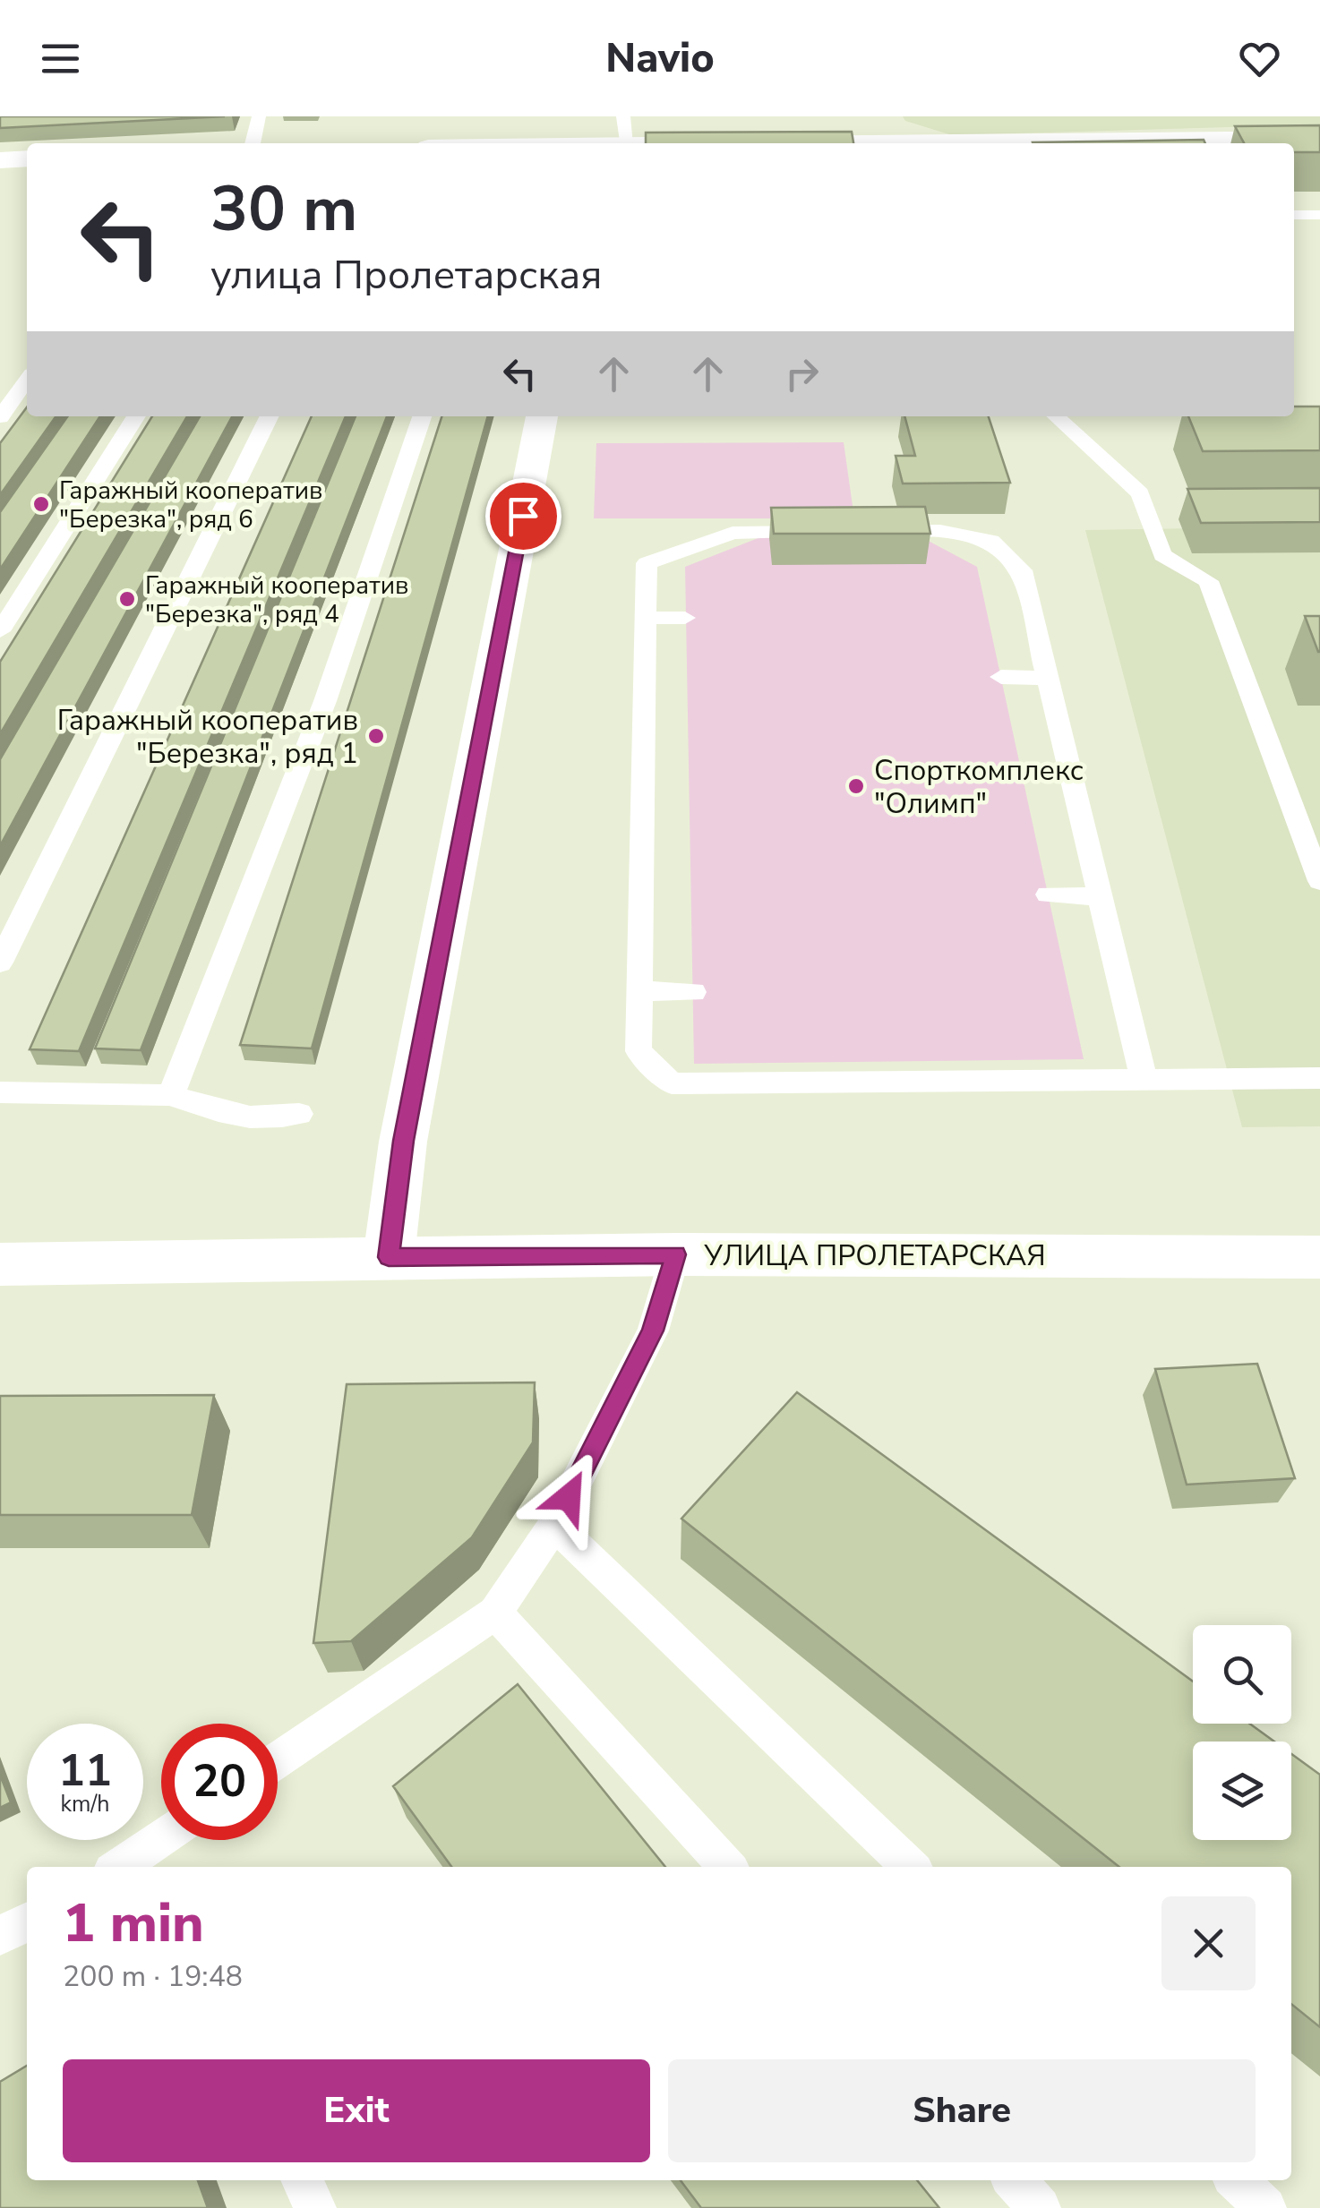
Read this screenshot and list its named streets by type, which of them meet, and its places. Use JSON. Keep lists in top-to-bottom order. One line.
{"streets":{"street":["УЛИЦА ПРОЛЕТАРСКАЯ"]},"places":["Гаражный кооператив \"Березка\", ряд 6","Гаражный кооператив \"Березка\", ряд 4","Гаражный кооператив \"Березка\", ряд 1","Спорткомплекс \"Олимп\""],"page":{"header":"Navio","turn":["30 m","улица Пролетарская"],"speed":"11 km/h","limit":"20","heading":["1 min","200 m · 19:48"],"buttons":["Exit","Share"]}}
